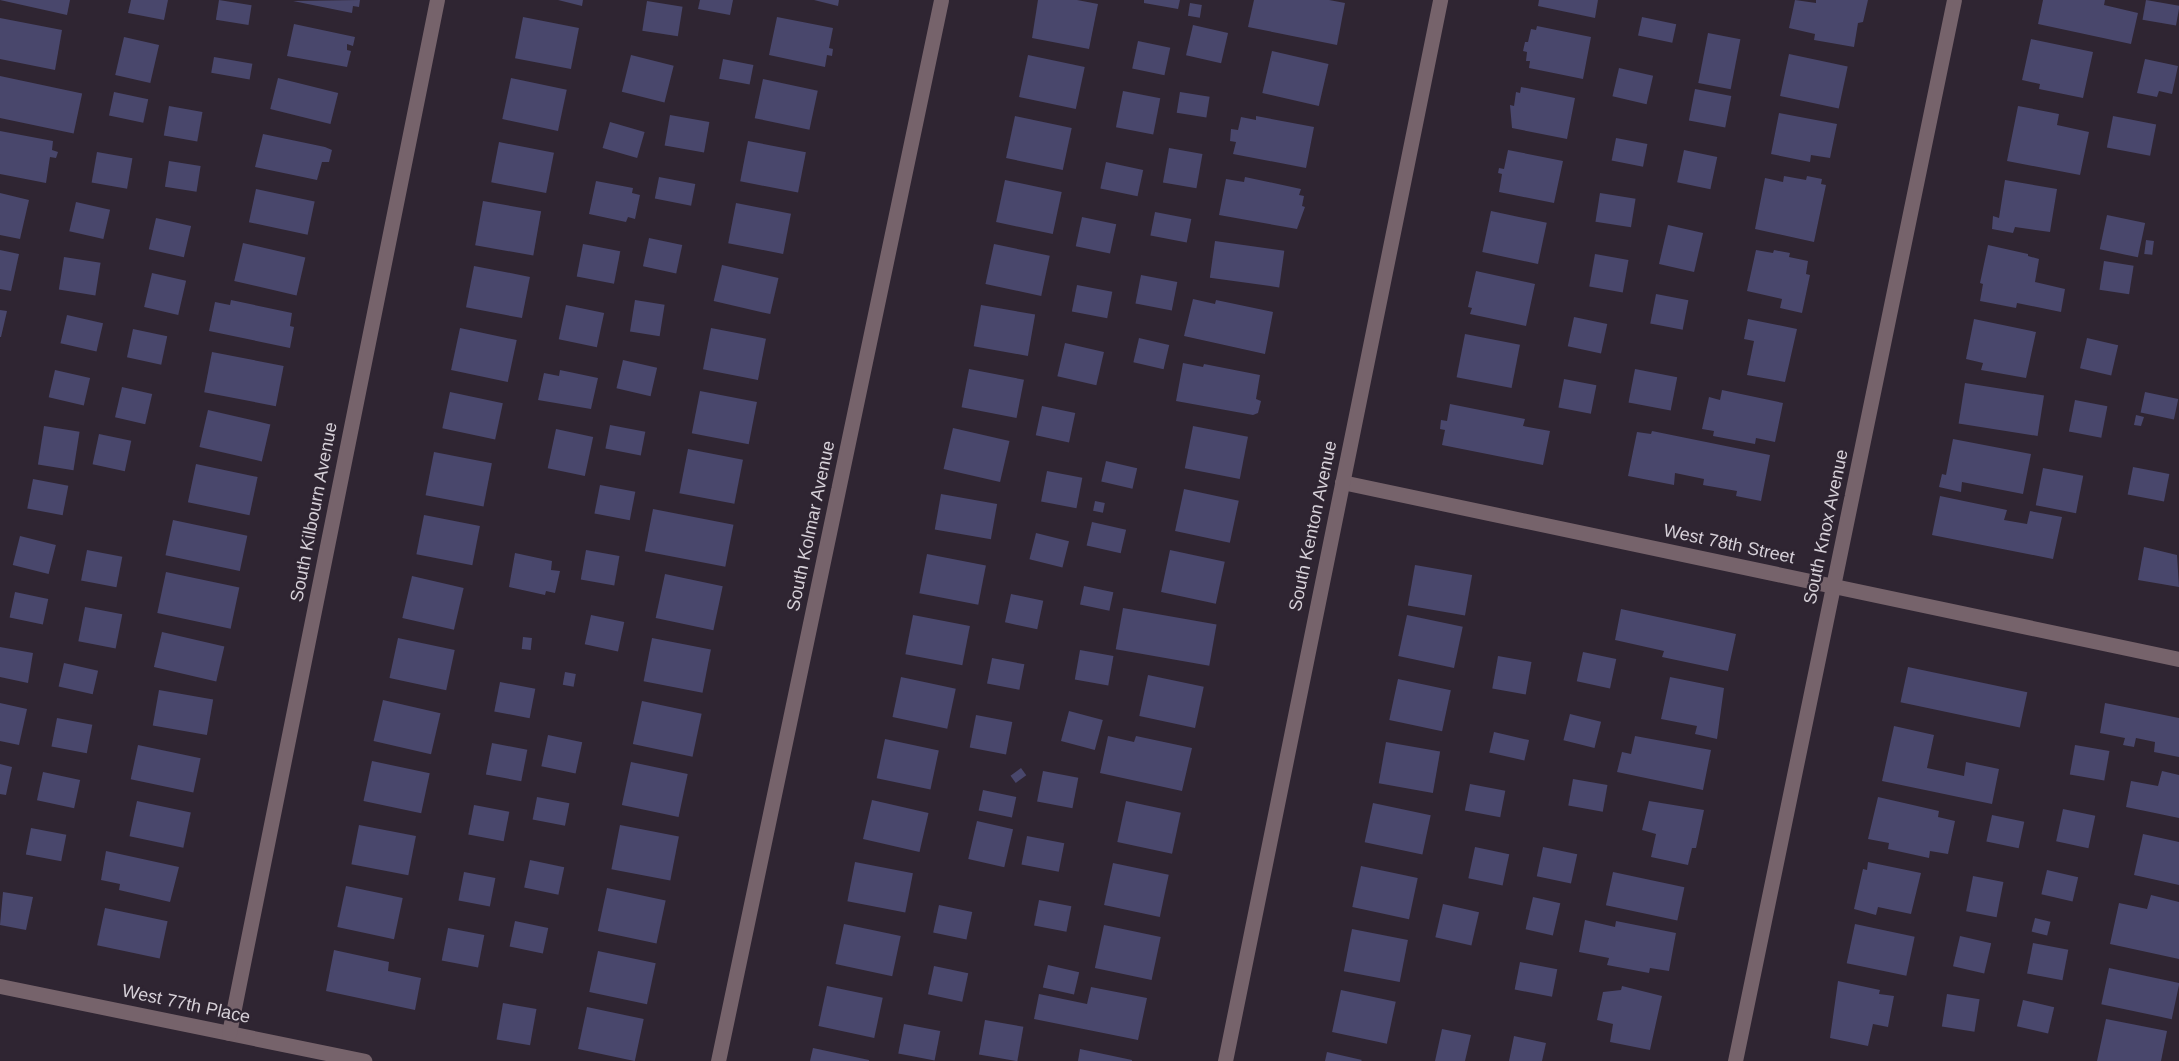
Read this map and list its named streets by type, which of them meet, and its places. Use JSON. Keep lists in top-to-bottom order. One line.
{"streets":{"street":["South Kilbourn Avenue","South Kolmar Avenue","South Kenton Avenue","South Knox Avenue","West 78th Street","West 77th Place"]},"crossings":[["South Kilbourn Avenue","West 77th Place"],["South Kenton Avenue","West 78th Street"],["South Knox Avenue","West 78th Street"]]}
